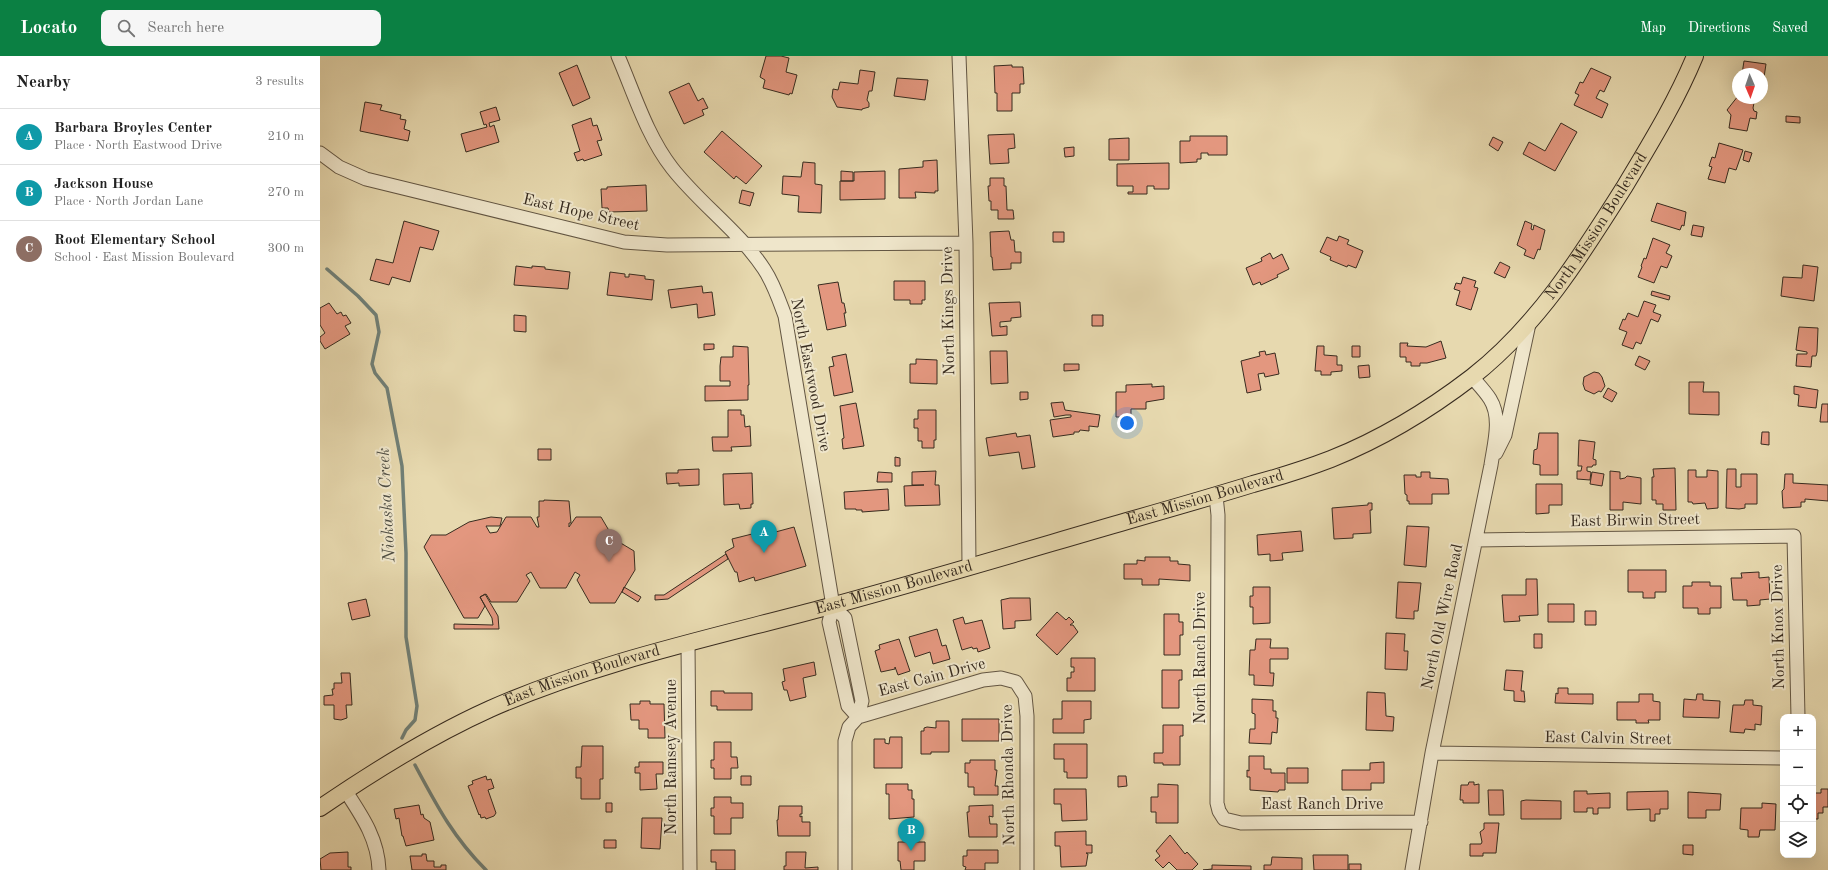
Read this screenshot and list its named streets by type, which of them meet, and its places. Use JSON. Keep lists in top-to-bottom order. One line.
{"streets":{"main road":["North Mission Boulevard","East Mission Boulevard"],"street":["East Hope Street","North Kings Drive","North Eastwood Drive","East Birwin Street","North Old Wire Road","North Knox Drive","North Ranch Drive","East Cain Drive","East Calvin Street","North Ramsey Avenue","North Rhonda Drive","East Ranch Drive"]},"crossings":[["East Hope Street","North Kings Drive"],["East Hope Street","North Eastwood Drive"],["North Mission Boulevard","East Mission Boulevard"],["North Mission Boulevard","North Old Wire Road"],["North Kings Drive","East Mission Boulevard"],["North Eastwood Drive","East Mission Boulevard"],["North Eastwood Drive","East Cain Drive"],["East Mission Boulevard","North Old Wire Road"],["East Mission Boulevard","North Ranch Drive"],["East Mission Boulevard","North Ramsey Avenue"],["East Birwin Street","North Old Wire Road"],["East Birwin Street","North Knox Drive"],["North Old Wire Road","East Calvin Street"],["North Old Wire Road","East Ranch Drive"],["North Ranch Drive","East Ranch Drive"],["East Cain Drive","North Rhonda Drive"]],"water":["Niokaska Creek"],"north":"bottom","page":{"header":"Locato","search":"Search here","nav":["Map","Directions","Saved"],"heading":["Nearby","3 results"],"list":[{"mark":"A","name":"Barbara Broyles Center","note":"Place · North Eastwood Drive","value":"210 m"},{"mark":"B","name":"Jackson House","note":"Place · North Jordan Lane","value":"270 m"},{"mark":"C","name":"Root Elementary School","note":"School · East Mission Boulevard","value":"300 m"}],"pins":["A","C","B"],"map_buttons":["+","−"]}}
